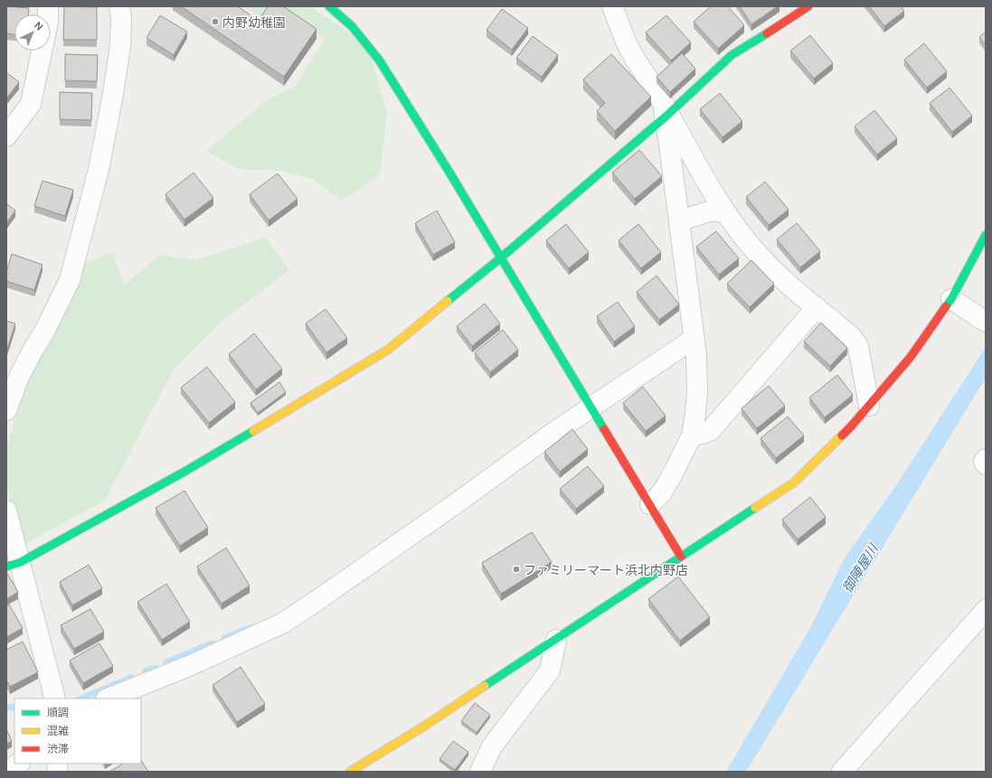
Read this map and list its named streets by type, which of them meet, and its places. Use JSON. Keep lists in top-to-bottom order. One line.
{"water":["御陣屋川"],"places":["内野幼稚園","ファミリーマート浜北内野店"],"legend":["順調","混雑","渋滞"],"north":"top right"}
